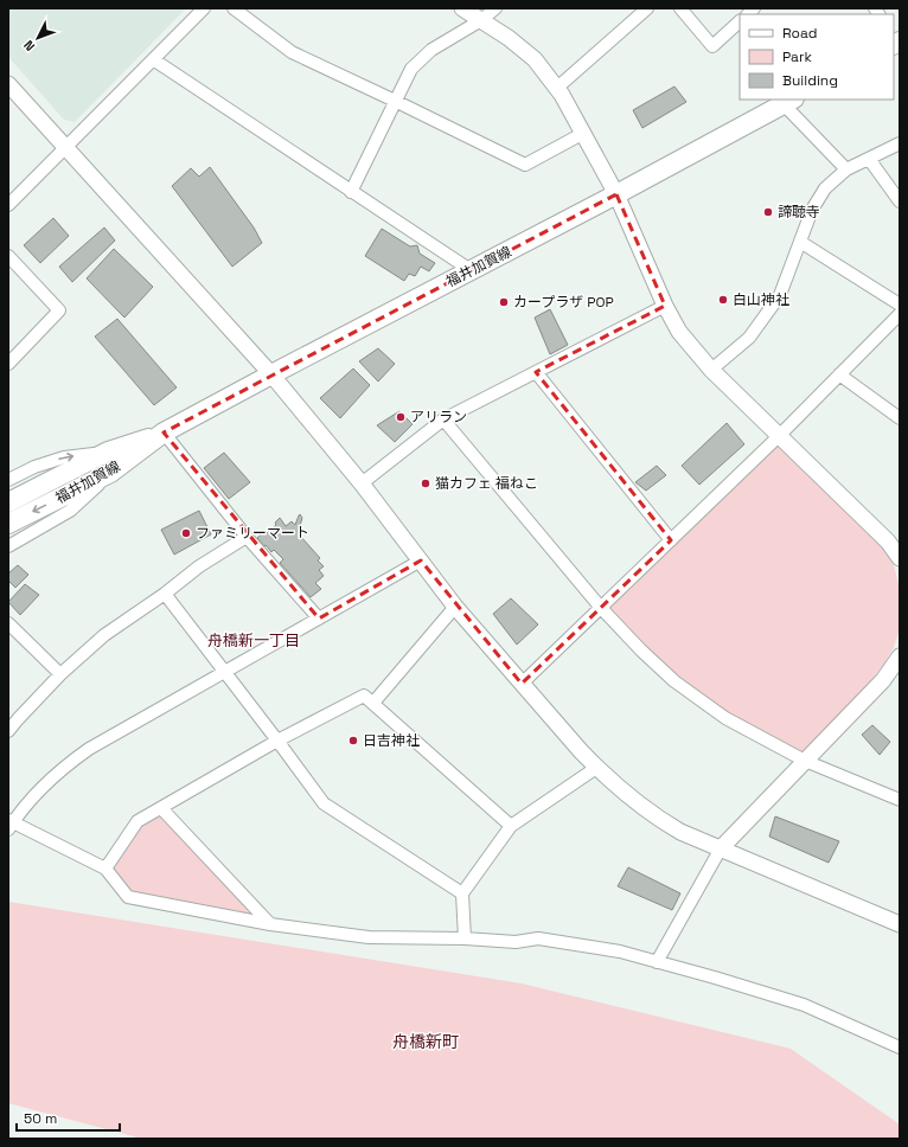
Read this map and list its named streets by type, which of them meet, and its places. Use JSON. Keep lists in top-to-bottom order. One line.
{"streets":{"main road":["福井加賀線"]},"districts":["舟橋新一丁目","舟橋新町"],"places":["諦聴寺","白山神社","カープラザ POP","アリラン","猫カフェ 福ねこ","ファミリーマート","日吉神社"],"legend":["Road","Park","Building"],"scale_bar":"50 m","north":"bottom left"}
